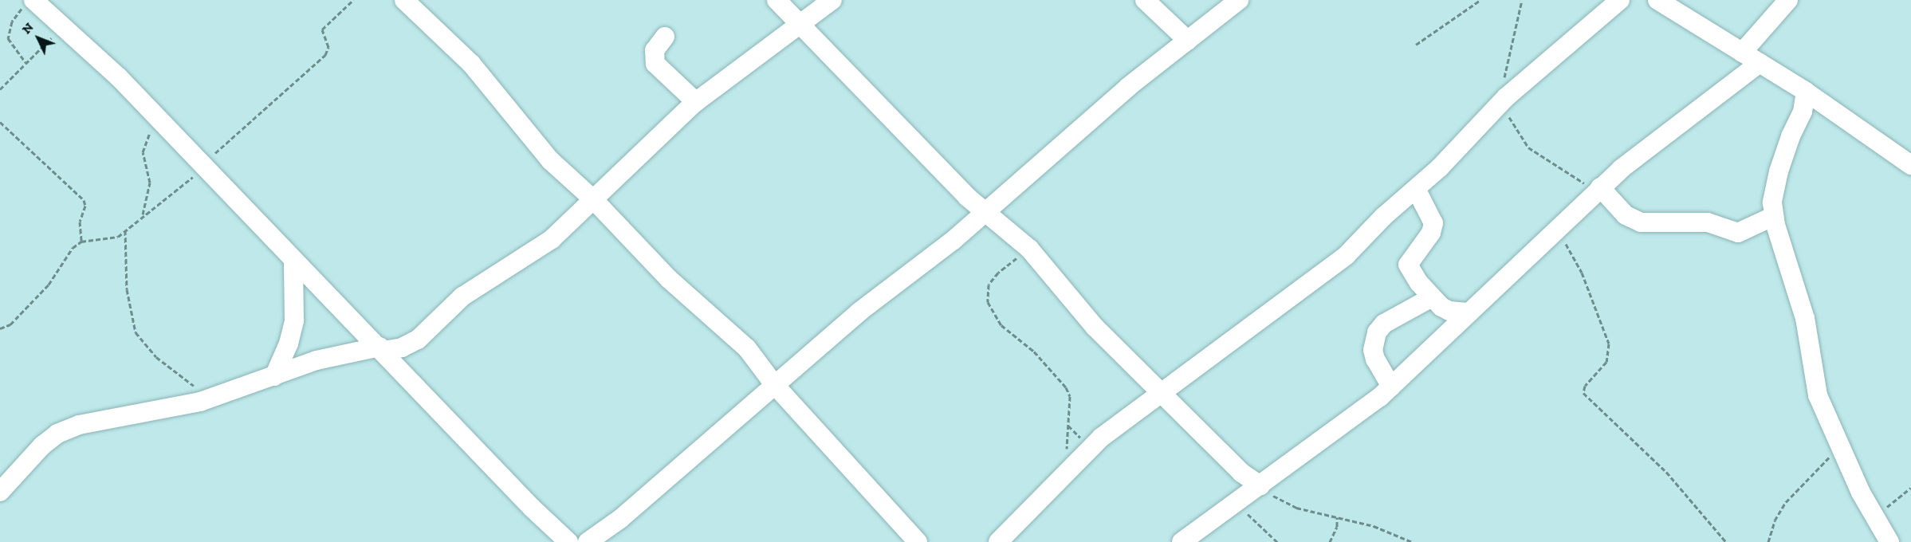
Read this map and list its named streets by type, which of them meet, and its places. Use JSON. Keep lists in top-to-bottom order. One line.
{"north":"top left"}
